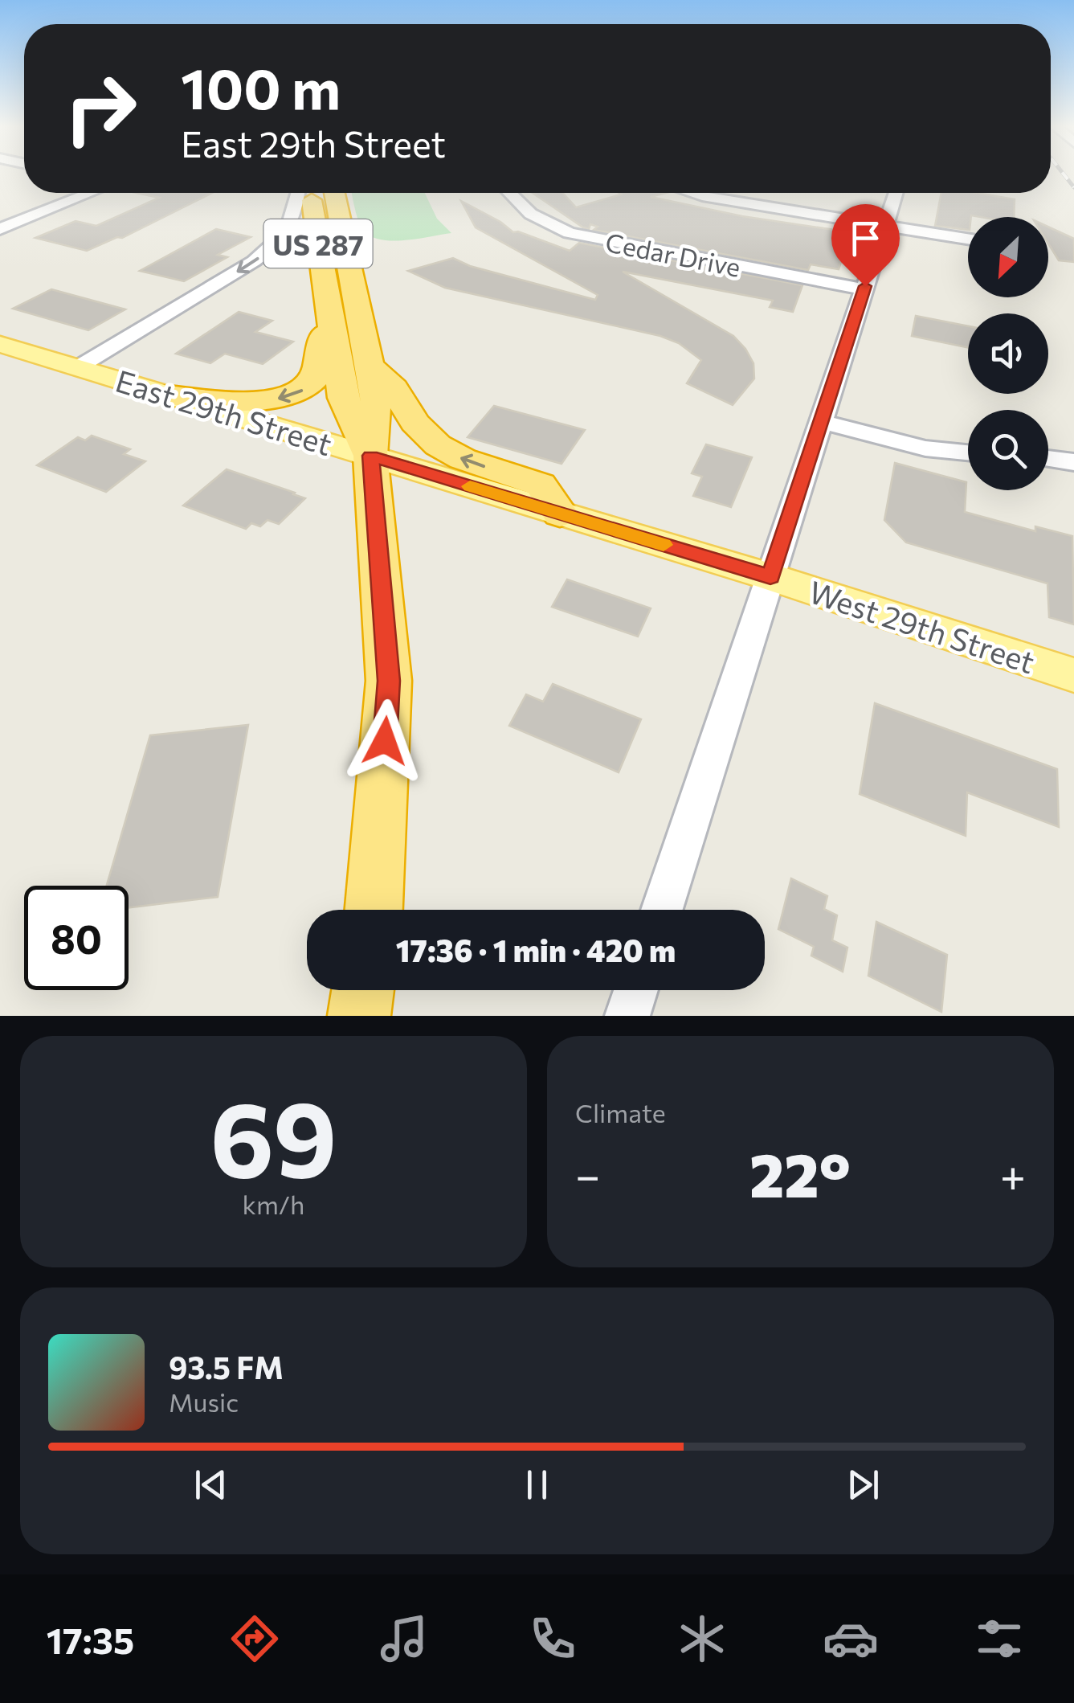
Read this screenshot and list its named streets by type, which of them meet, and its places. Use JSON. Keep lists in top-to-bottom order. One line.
{"streets":{"highway":["US 287"],"main road":["East 29th Street","West 29th Street"],"street":["Cedar Drive"]},"crossings":[["US 287","East 29th Street"],["East 29th Street","West 29th Street"]],"north":"bottom left","page":{"turn":["100 m","East 29th Street"],"limit":"80","trip":"17:36 · 1 min · 420 m","tile":[["69","km/h"],"Climate"],"heat":["−","22°","+"],"song":["93.5 FM","Music"],"tabs":"17:35"}}
